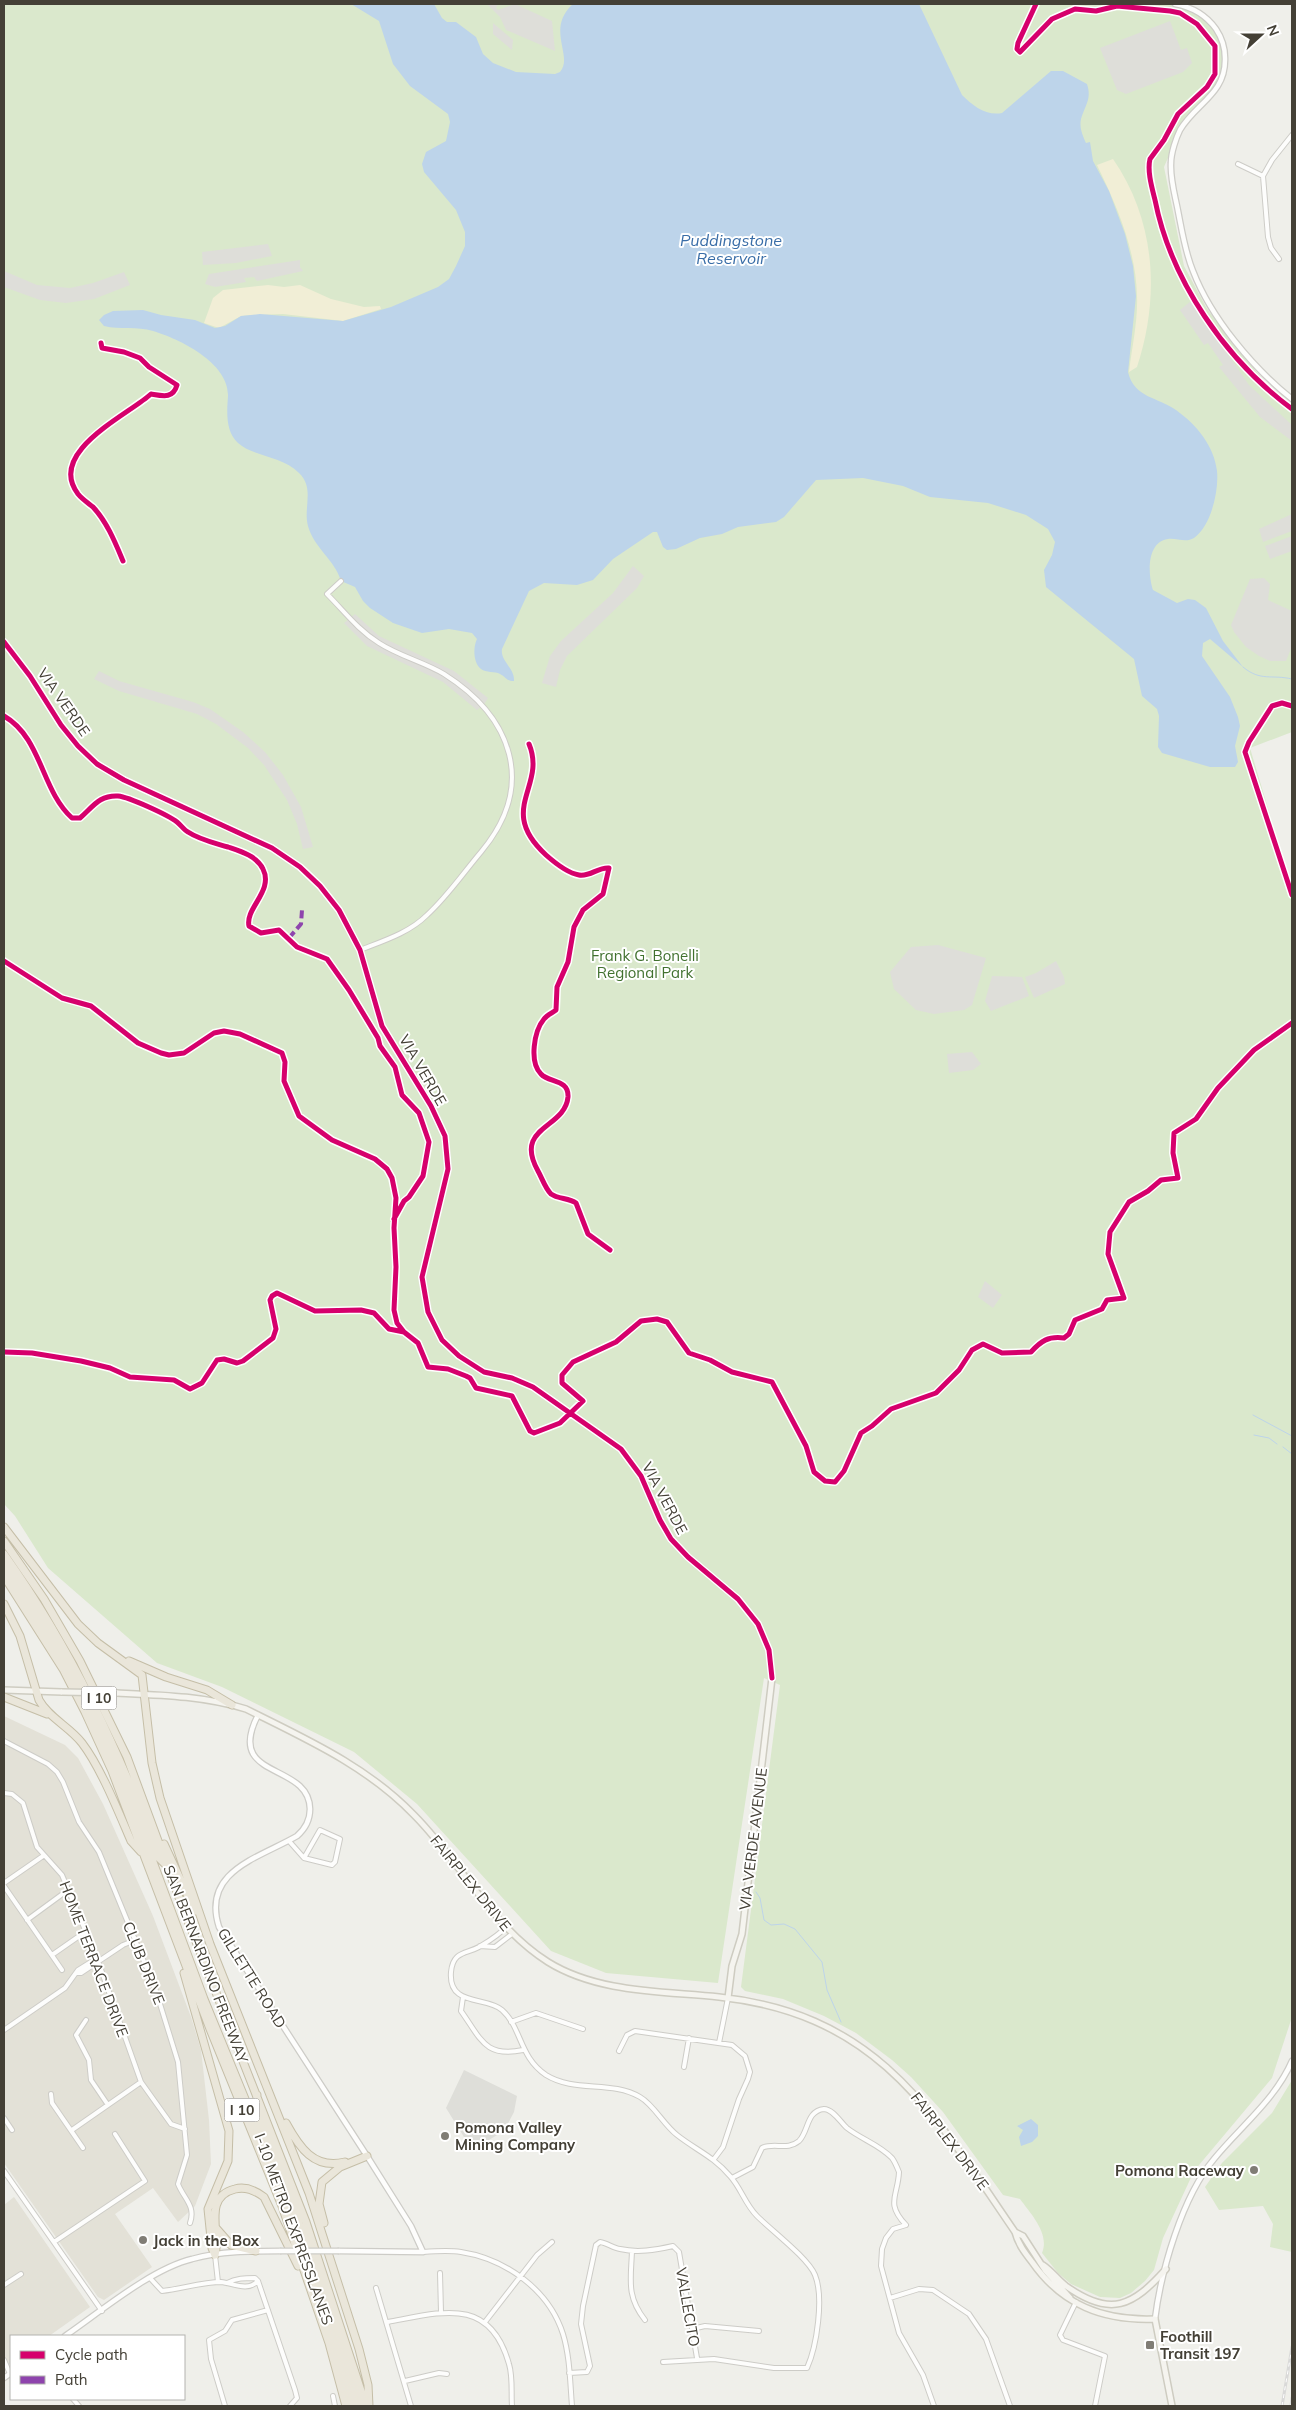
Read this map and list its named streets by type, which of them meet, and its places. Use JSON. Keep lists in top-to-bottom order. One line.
{"streets":{"highway":["I 10","SAN BERNARDINO FREEWAY","I-10 METRO EXPRESSLANES"],"main road":["VIA VERDE","VIA VERDE AVENUE","FAIRPLEX DRIVE"],"street":["HOME TERRACE DRIVE","CLUB DRIVE","GILLETTE ROAD","VALLECITO"]},"crossings":[["VIA VERDE","VIA VERDE AVENUE"],["VIA VERDE AVENUE","FAIRPLEX DRIVE"],["FAIRPLEX DRIVE","GILLETTE ROAD"],["HOME TERRACE DRIVE","CLUB DRIVE"],["SAN BERNARDINO FREEWAY","I-10 METRO EXPRESSLANES"]],"water":["Puddingstone Reservoir"],"parks":["Frank G. Bonelli Regional Park"],"places":{"other":["Pomona Valley Mining Company","Pomona Raceway","Jack in the Box"],"transit":["Foothill Transit 197"]},"legend":["Cycle path","Path"],"north":"right"}
